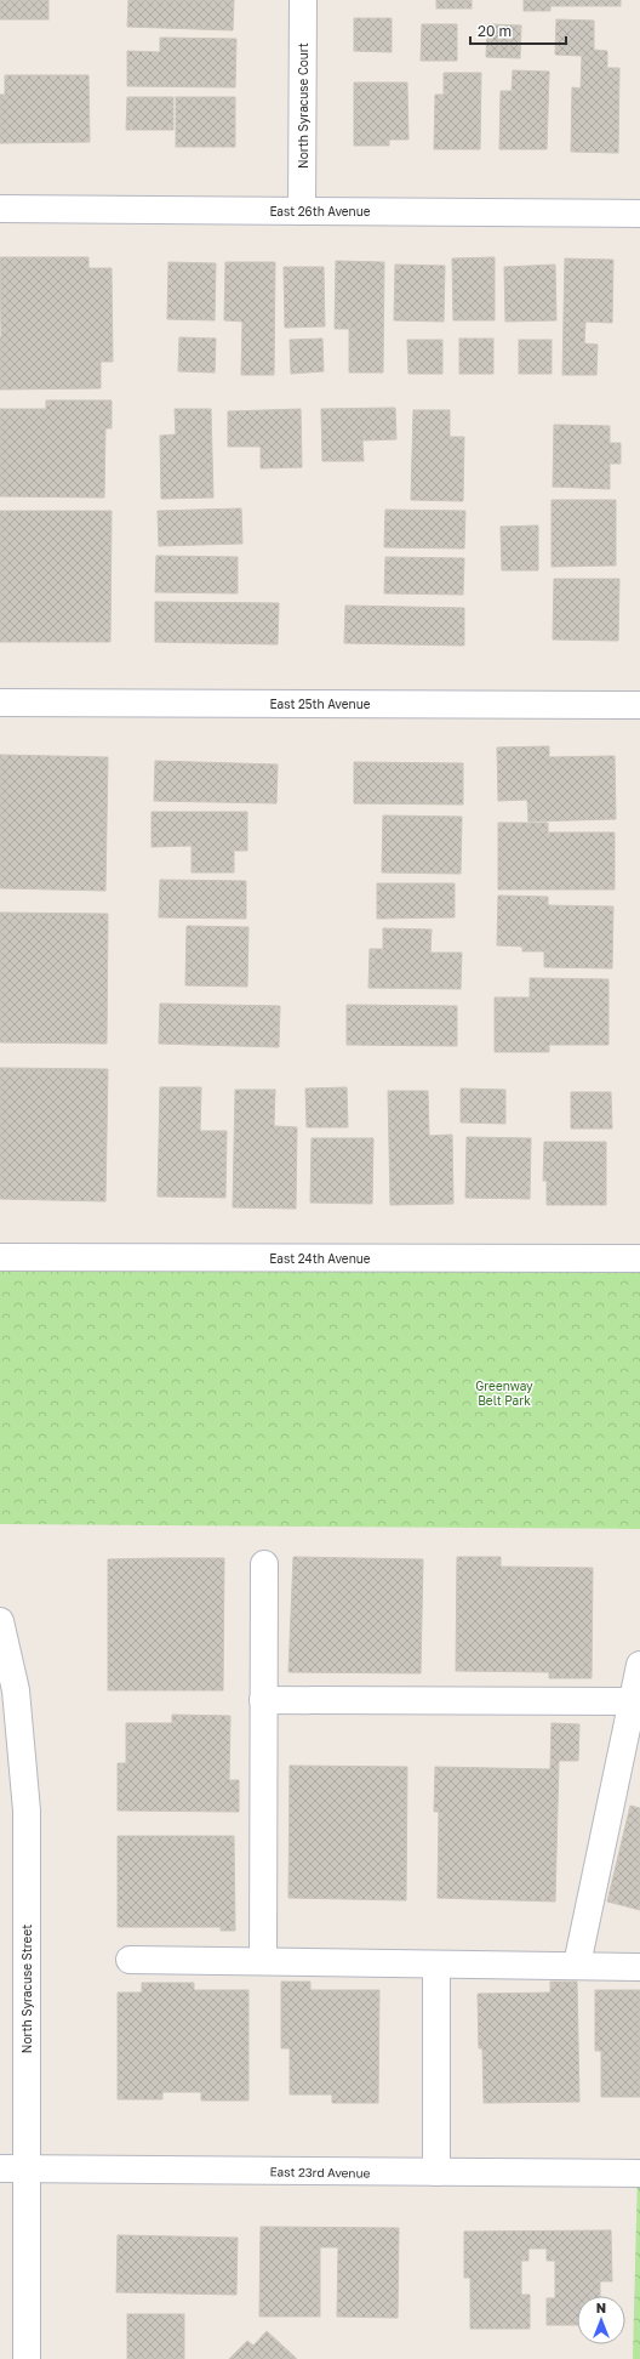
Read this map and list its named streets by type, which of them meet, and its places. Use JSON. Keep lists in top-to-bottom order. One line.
{"streets":{"street":["North Syracuse Court","East 26th Avenue","East 25th Avenue","East 24th Avenue","North Syracuse Street","East 23rd Avenue"]},"crossings":[["North Syracuse Court","East 26th Avenue"],["North Syracuse Street","East 23rd Avenue"]],"parks":["Greenway Belt Park"],"scale_bar":"20 m","north":"top"}
